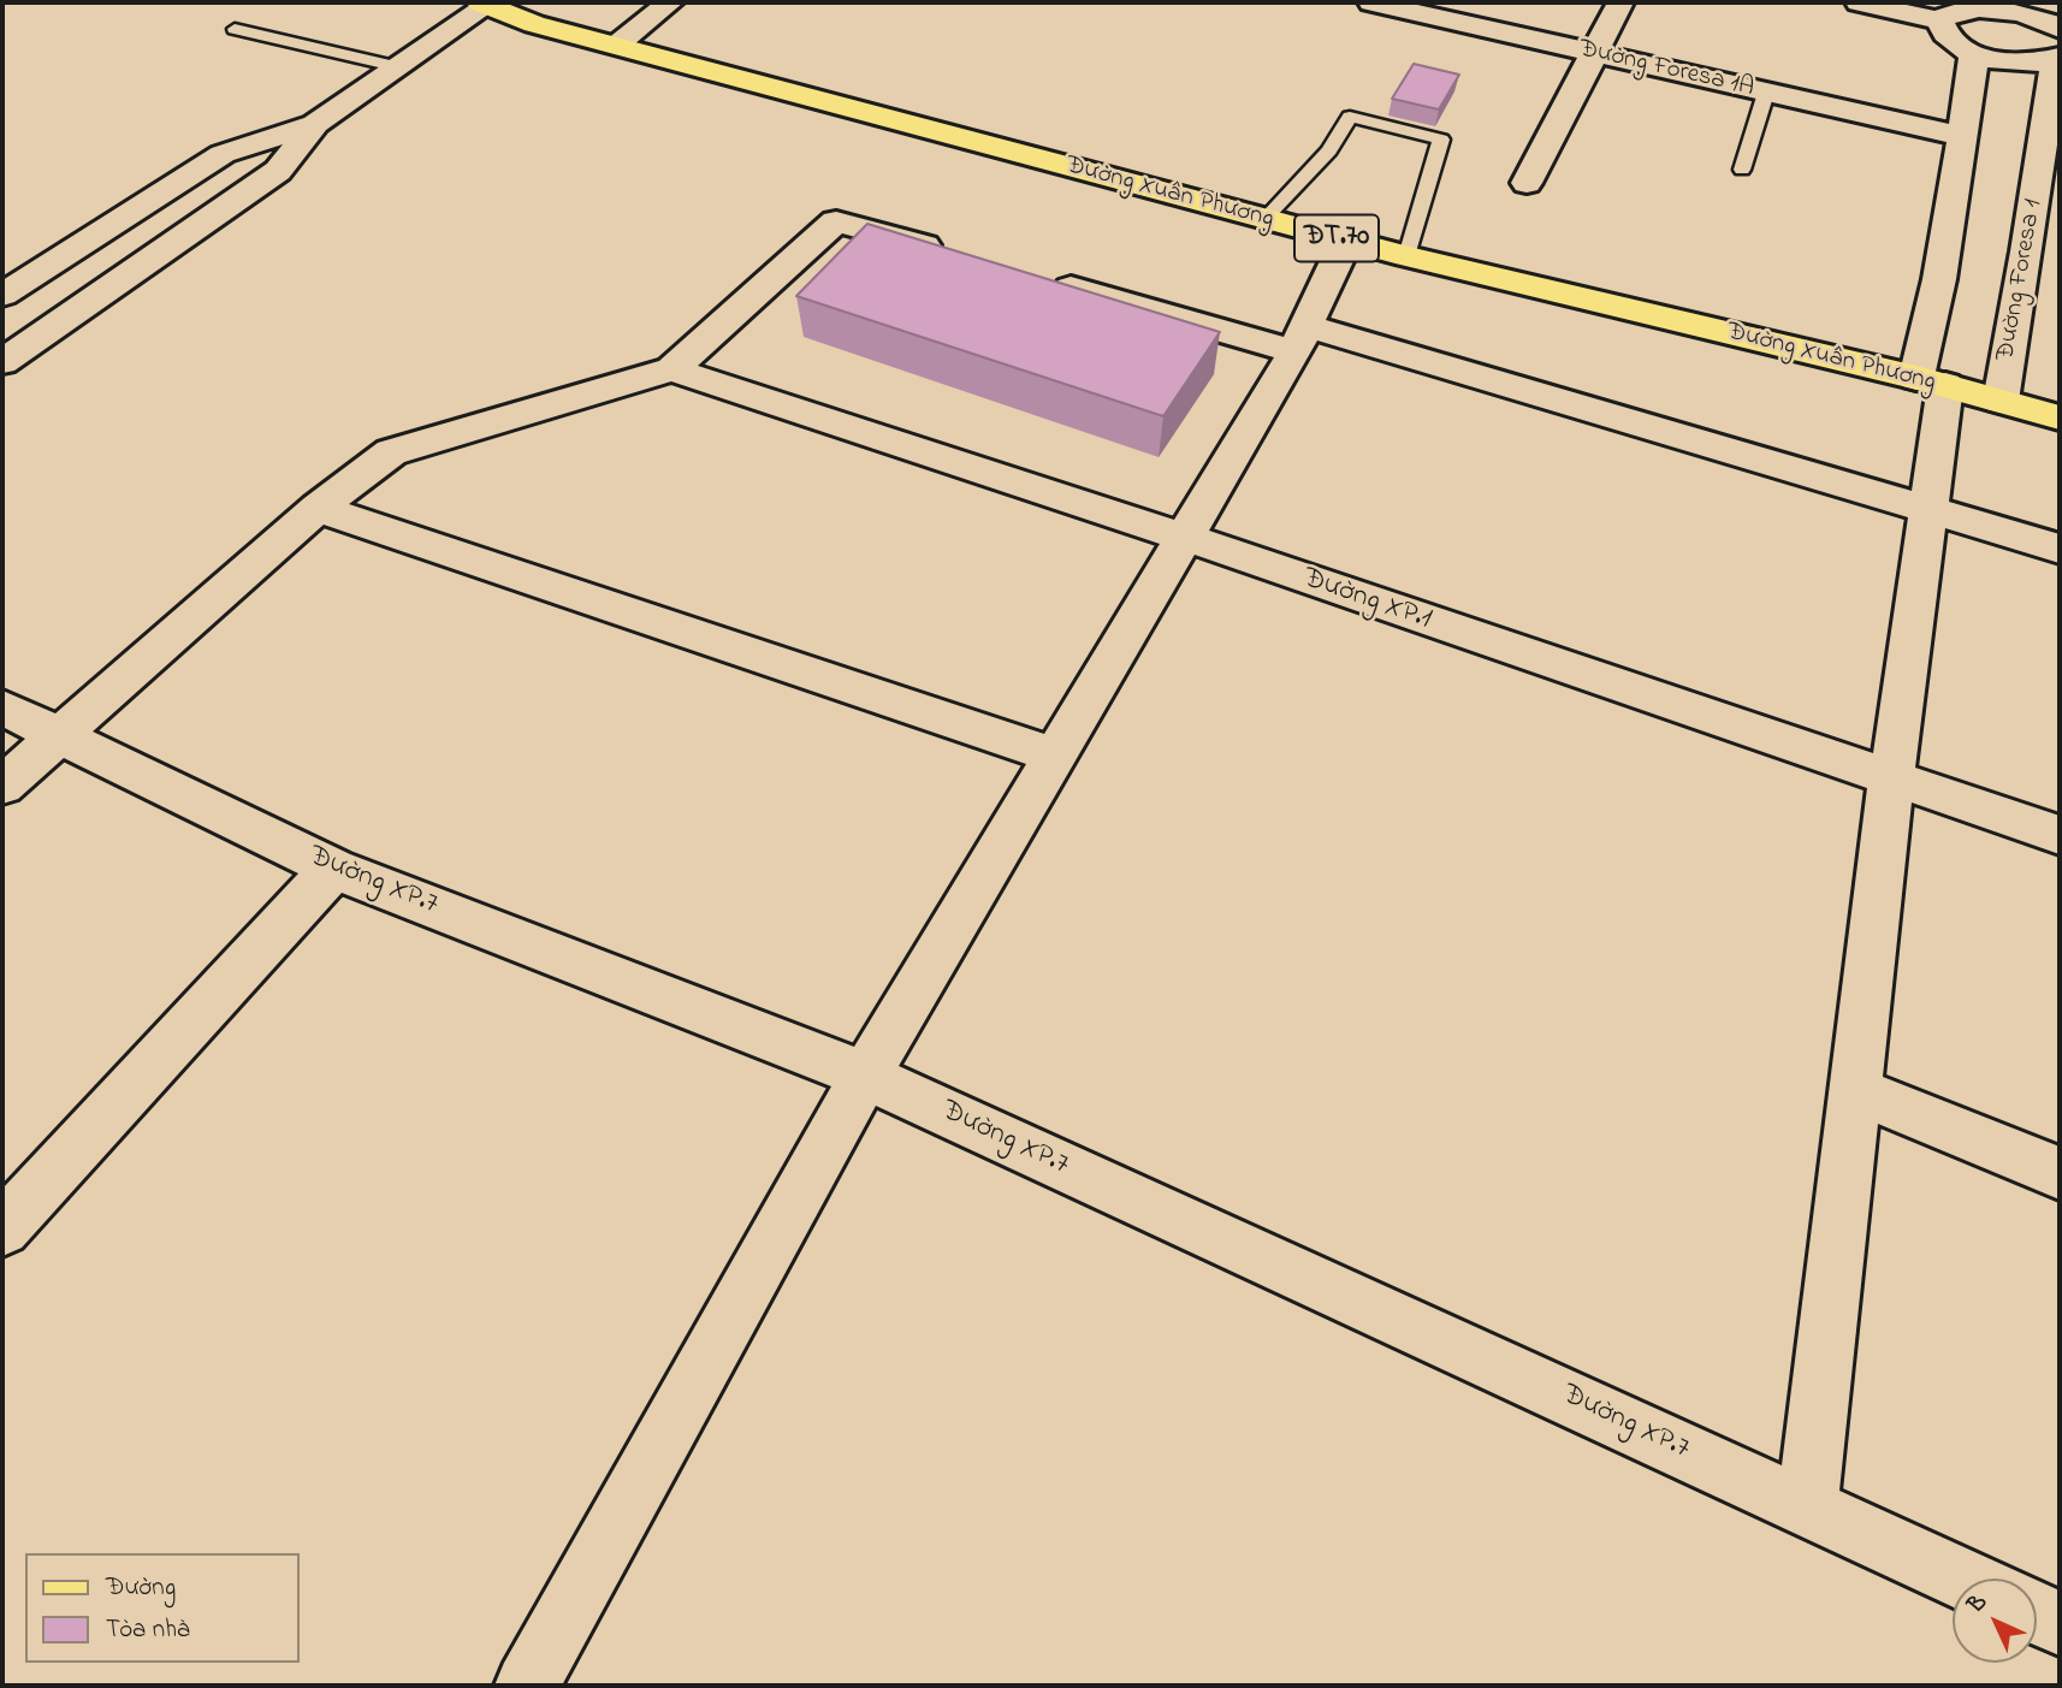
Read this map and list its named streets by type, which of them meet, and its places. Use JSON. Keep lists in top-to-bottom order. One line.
{"streets":{"main road":["Đường Xuân Phương","ĐT.70"],"street":["Đường Foresa 1A","Đường Foresa 1","Đường XP.1","Đường XP.7"]},"crossings":[["Đường Xuân Phương","Đường Foresa 1"]],"legend":["Đường","Tòa nhà"],"north":"top left"}
